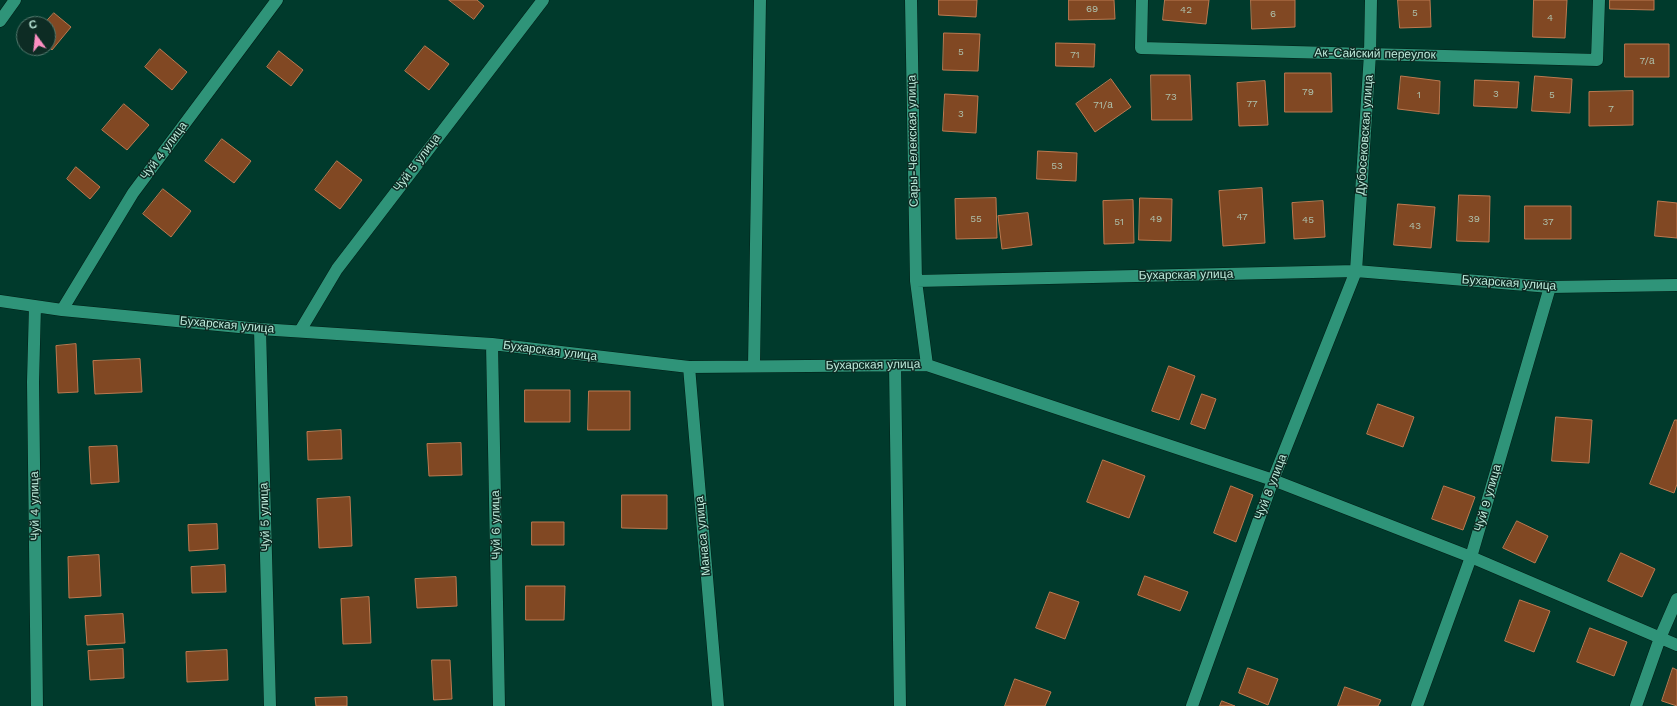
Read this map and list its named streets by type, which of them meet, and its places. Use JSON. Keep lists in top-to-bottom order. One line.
{"streets":{"street":["Ак-Сайский переулок","Дубосековская улица","Сары-Челекская улица","Чуй 4 улица","Чуй 5 улица","Бухарская улица","Чуй 8 улица","Чуй 9 улица","Чуй 6 улица","Манаса улица"]},"crossings":[["Ак-Сайский переулок","Дубосековская улица"],["Дубосековская улица","Бухарская улица"],["Дубосековская улица","Чуй 8 улица"],["Сары-Челекская улица","Бухарская улица"],["Чуй 4 улица","Бухарская улица"],["Чуй 5 улица","Бухарская улица"],["Бухарская улица","Чуй 8 улица"],["Бухарская улица","Чуй 9 улица"],["Бухарская улица","Чуй 6 улица"],["Бухарская улица","Манаса улица"]],"house_numbers":["69","42","5","6","4","5","71","7/а","79","3","1","5","73","77","71/а","7","3","53","47","55","49","39","45","51","37","43"],"north":"top"}
